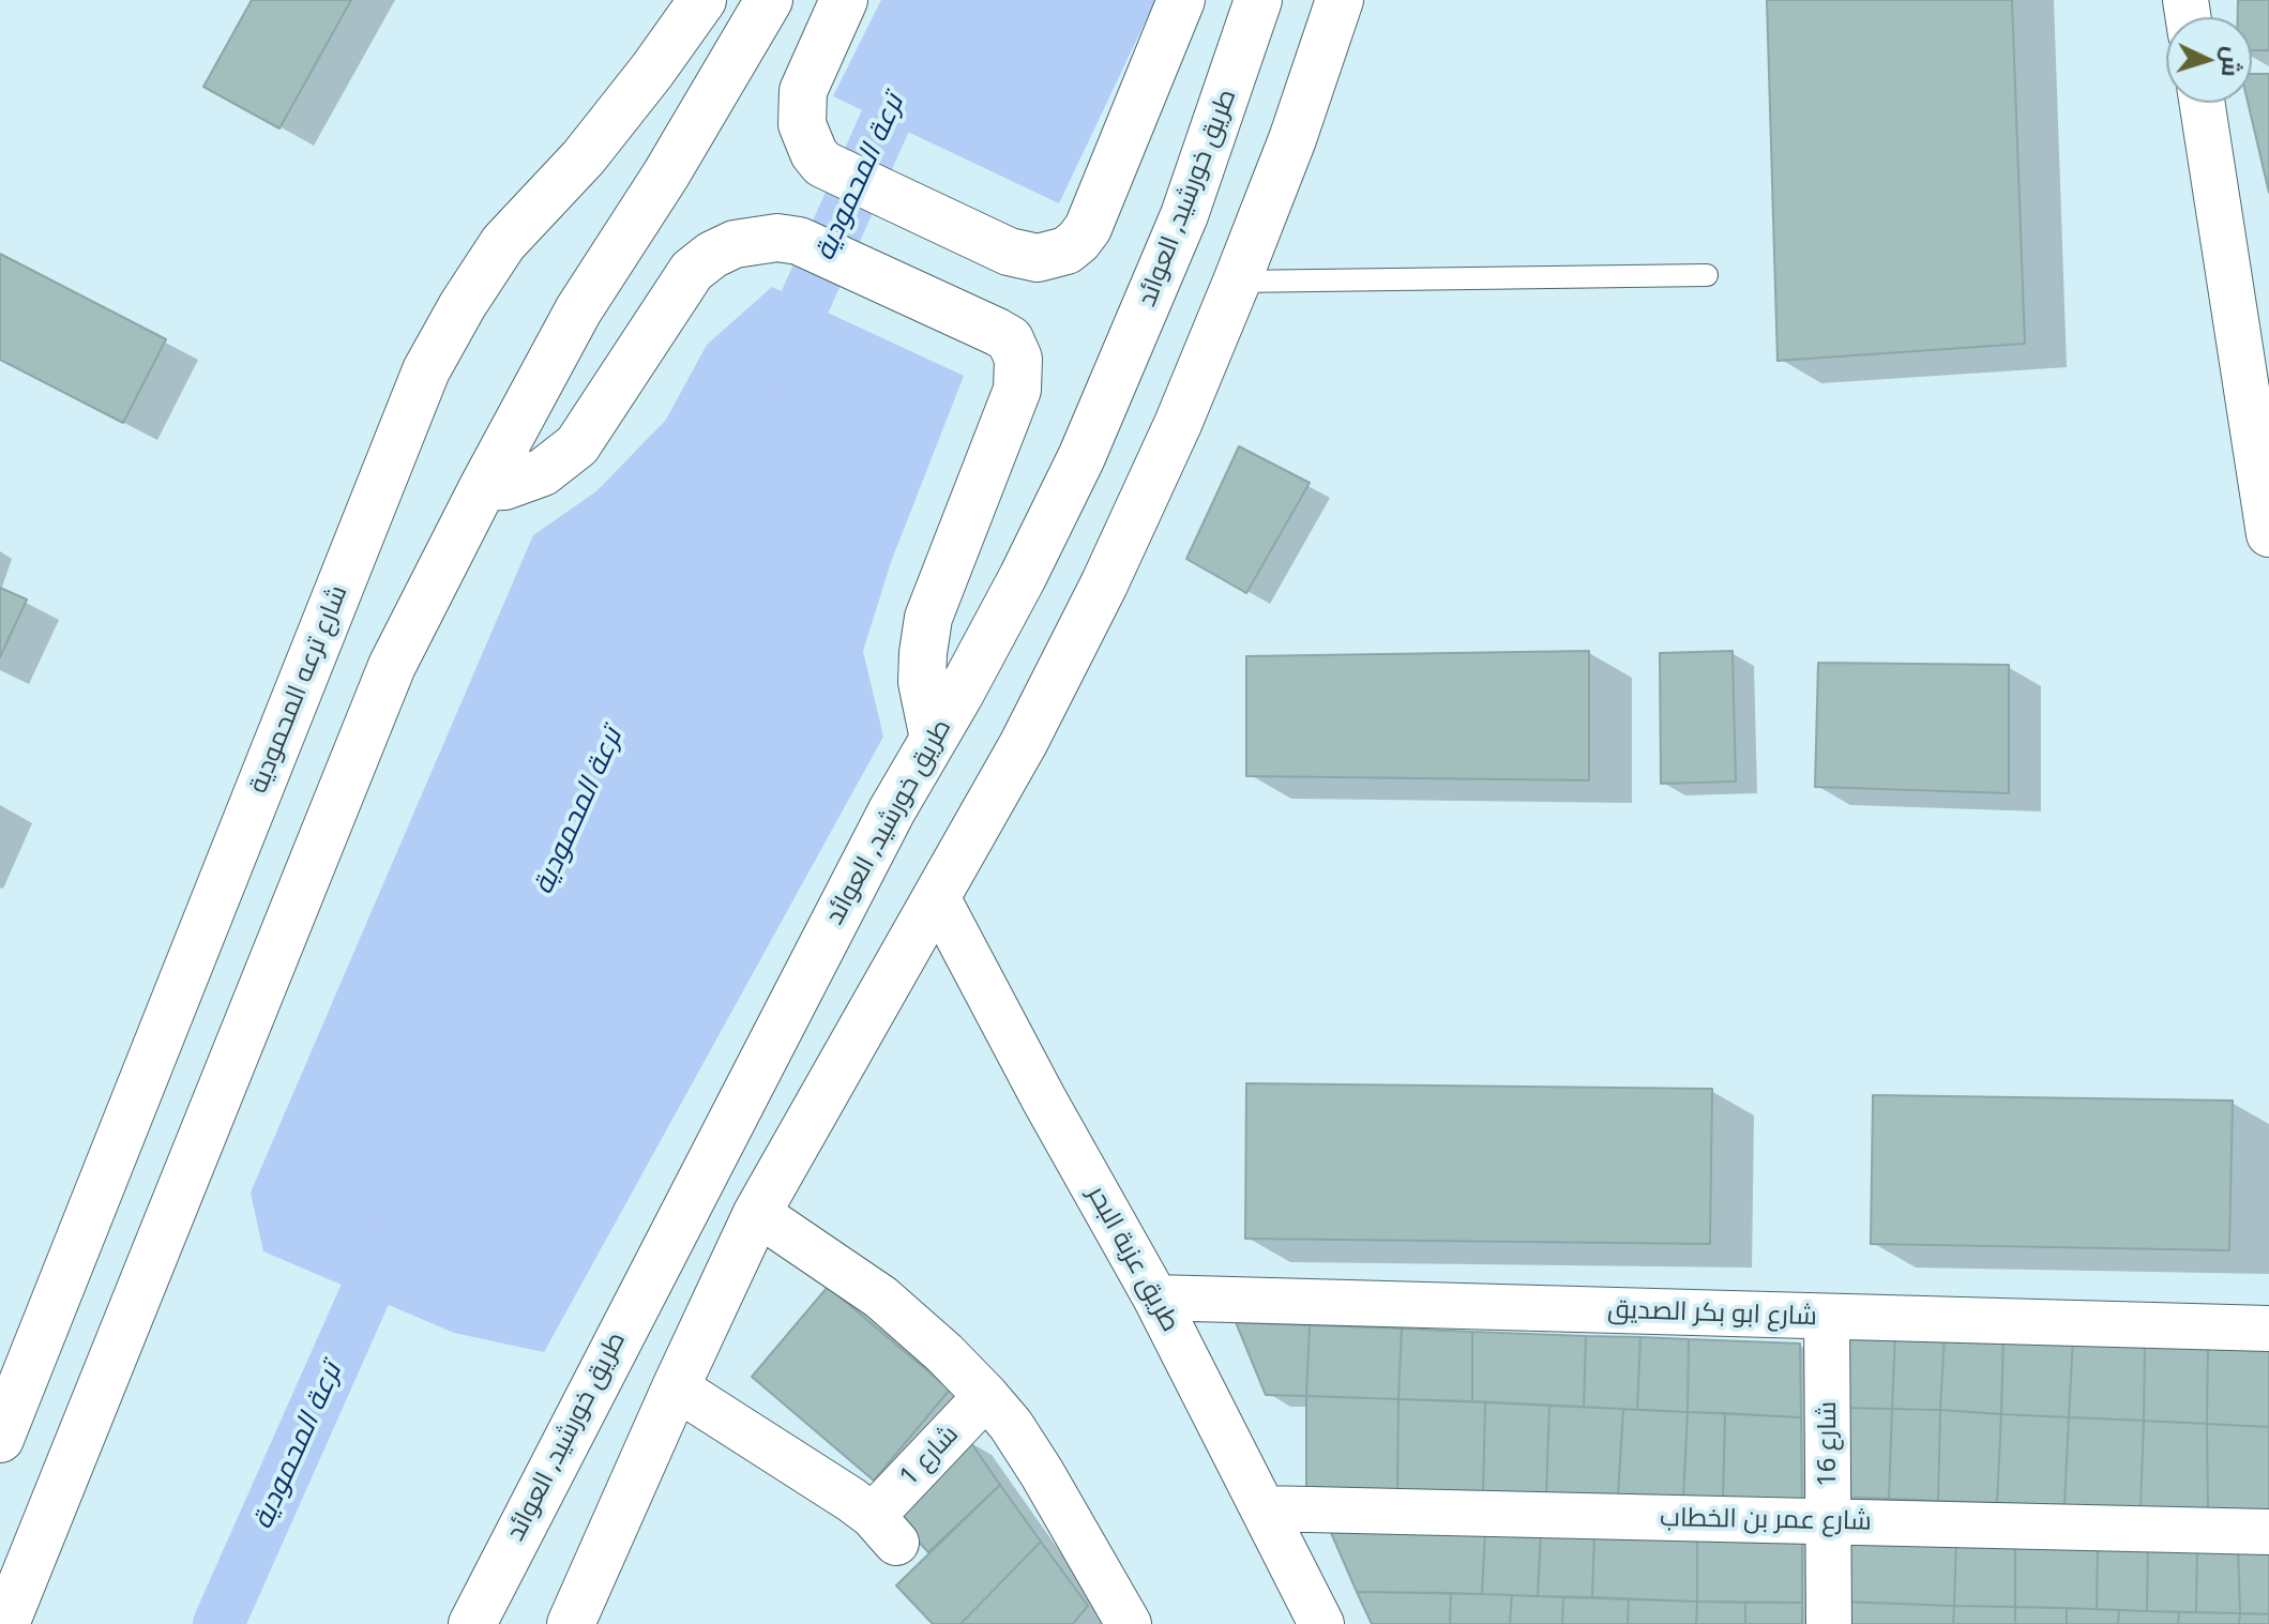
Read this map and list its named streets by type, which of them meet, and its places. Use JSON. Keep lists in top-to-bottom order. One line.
{"streets":{"main road":["طريق خورشيد, العوائد","شارع ترعه المحمودية"],"street":["طريق عزبة البحر","شارع ابو بكر الصديق","شارع 16","شارع 1","شارع عمر بن الخطاب"]},"crossings":[["طريق عزبة البحر","شارع ابو بكر الصديق"],["طريق عزبة البحر","شارع عمر بن الخطاب"],["شارع ابو بكر الصديق","شارع 16"],["شارع 16","شارع عمر بن الخطاب"]],"water":["ترعة المحمودية"],"north":"right"}
